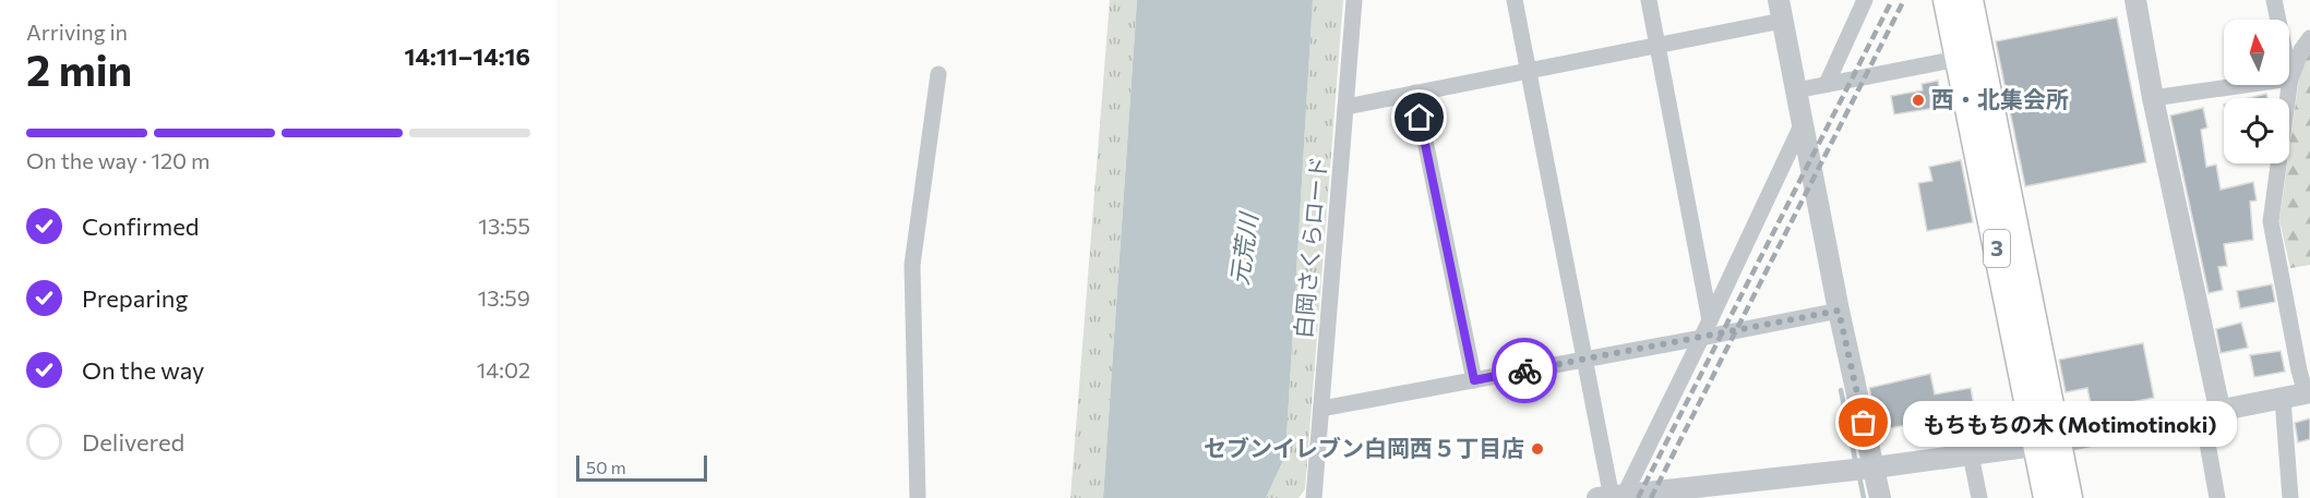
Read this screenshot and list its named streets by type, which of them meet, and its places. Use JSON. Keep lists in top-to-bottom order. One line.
{"streets":{"main road":["3"],"street":["白岡さくらロード"]},"water":["元荒川"],"places":["西・北集会所","もちもちの木 (Motimotinoki)","セブンイレブン白岡西５丁目店"],"scale_bar":"50 m","north":"top","page":{"heading":["2 min","Arriving in","14:11–14:16"],"bar":"On the way · 120 m","list":[["Confirmed","13:55"],["Preparing","13:59"],["On the way","14:02"],"Delivered"],"bubble":"もちもちの木 (Motimotinoki)","scale":"50 m"}}
